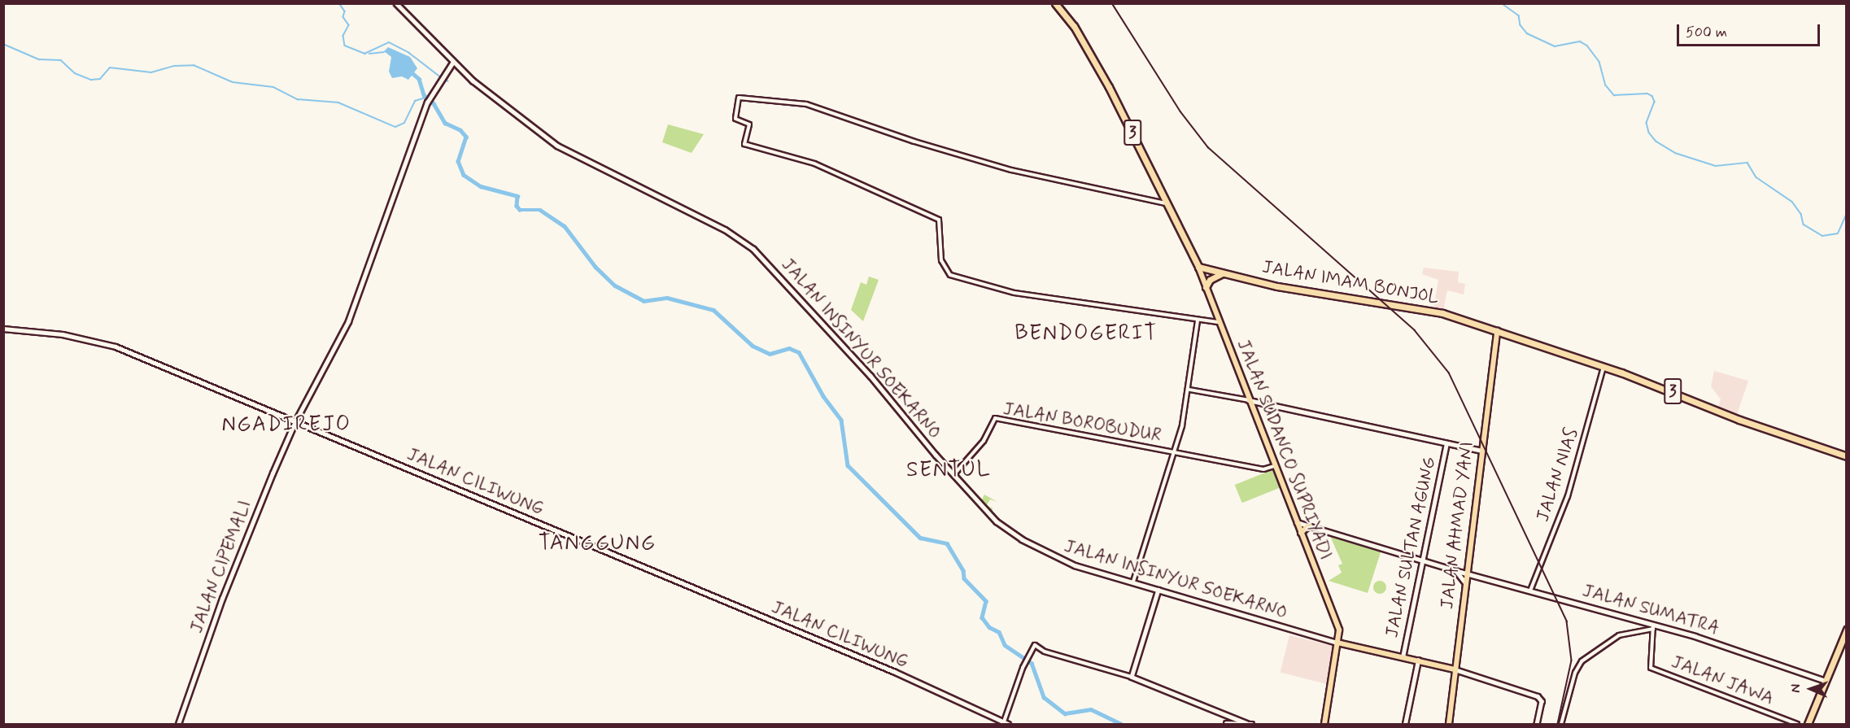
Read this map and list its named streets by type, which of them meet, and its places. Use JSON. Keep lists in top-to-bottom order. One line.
{"streets":{"highway":["3","JALAN IMAM BONJOL"],"main road":["JALAN INSINYUR SOEKARNO","JALAN SUDANCO SUPRIYADI","JALAN CILIWUNG","JALAN AHMAD YANI","JALAN SULTAN AGUNG","JALAN CIPEMALI","JALAN SUMATRA"],"street":["JALAN BOROBUDUR","JALAN NIAS","JALAN JAWA"]},"crossings":[["3","JALAN IMAM BONJOL"],["3","JALAN SUDANCO SUPRIYADI"],["3","JALAN NIAS"],["3","JALAN AHMAD YANI"],["JALAN IMAM BONJOL","JALAN SUDANCO SUPRIYADI"],["JALAN IMAM BONJOL","JALAN AHMAD YANI"],["JALAN INSINYUR SOEKARNO","JALAN BOROBUDUR"],["JALAN INSINYUR SOEKARNO","JALAN SUDANCO SUPRIYADI"],["JALAN INSINYUR SOEKARNO","JALAN CIPEMALI"],["JALAN SUDANCO SUPRIYADI","JALAN SUMATRA"],["JALAN NIAS","JALAN SUMATRA"],["JALAN CILIWUNG","JALAN CIPEMALI"],["JALAN AHMAD YANI","JALAN SUMATRA"],["JALAN SULTAN AGUNG","JALAN SUMATRA"],["JALAN SUMATRA","JALAN JAWA"]],"districts":["BENDOGERIT","NGADIREJO","SENTUL","TANGGUNG"],"scale_bar":"500 m","north":"left"}
